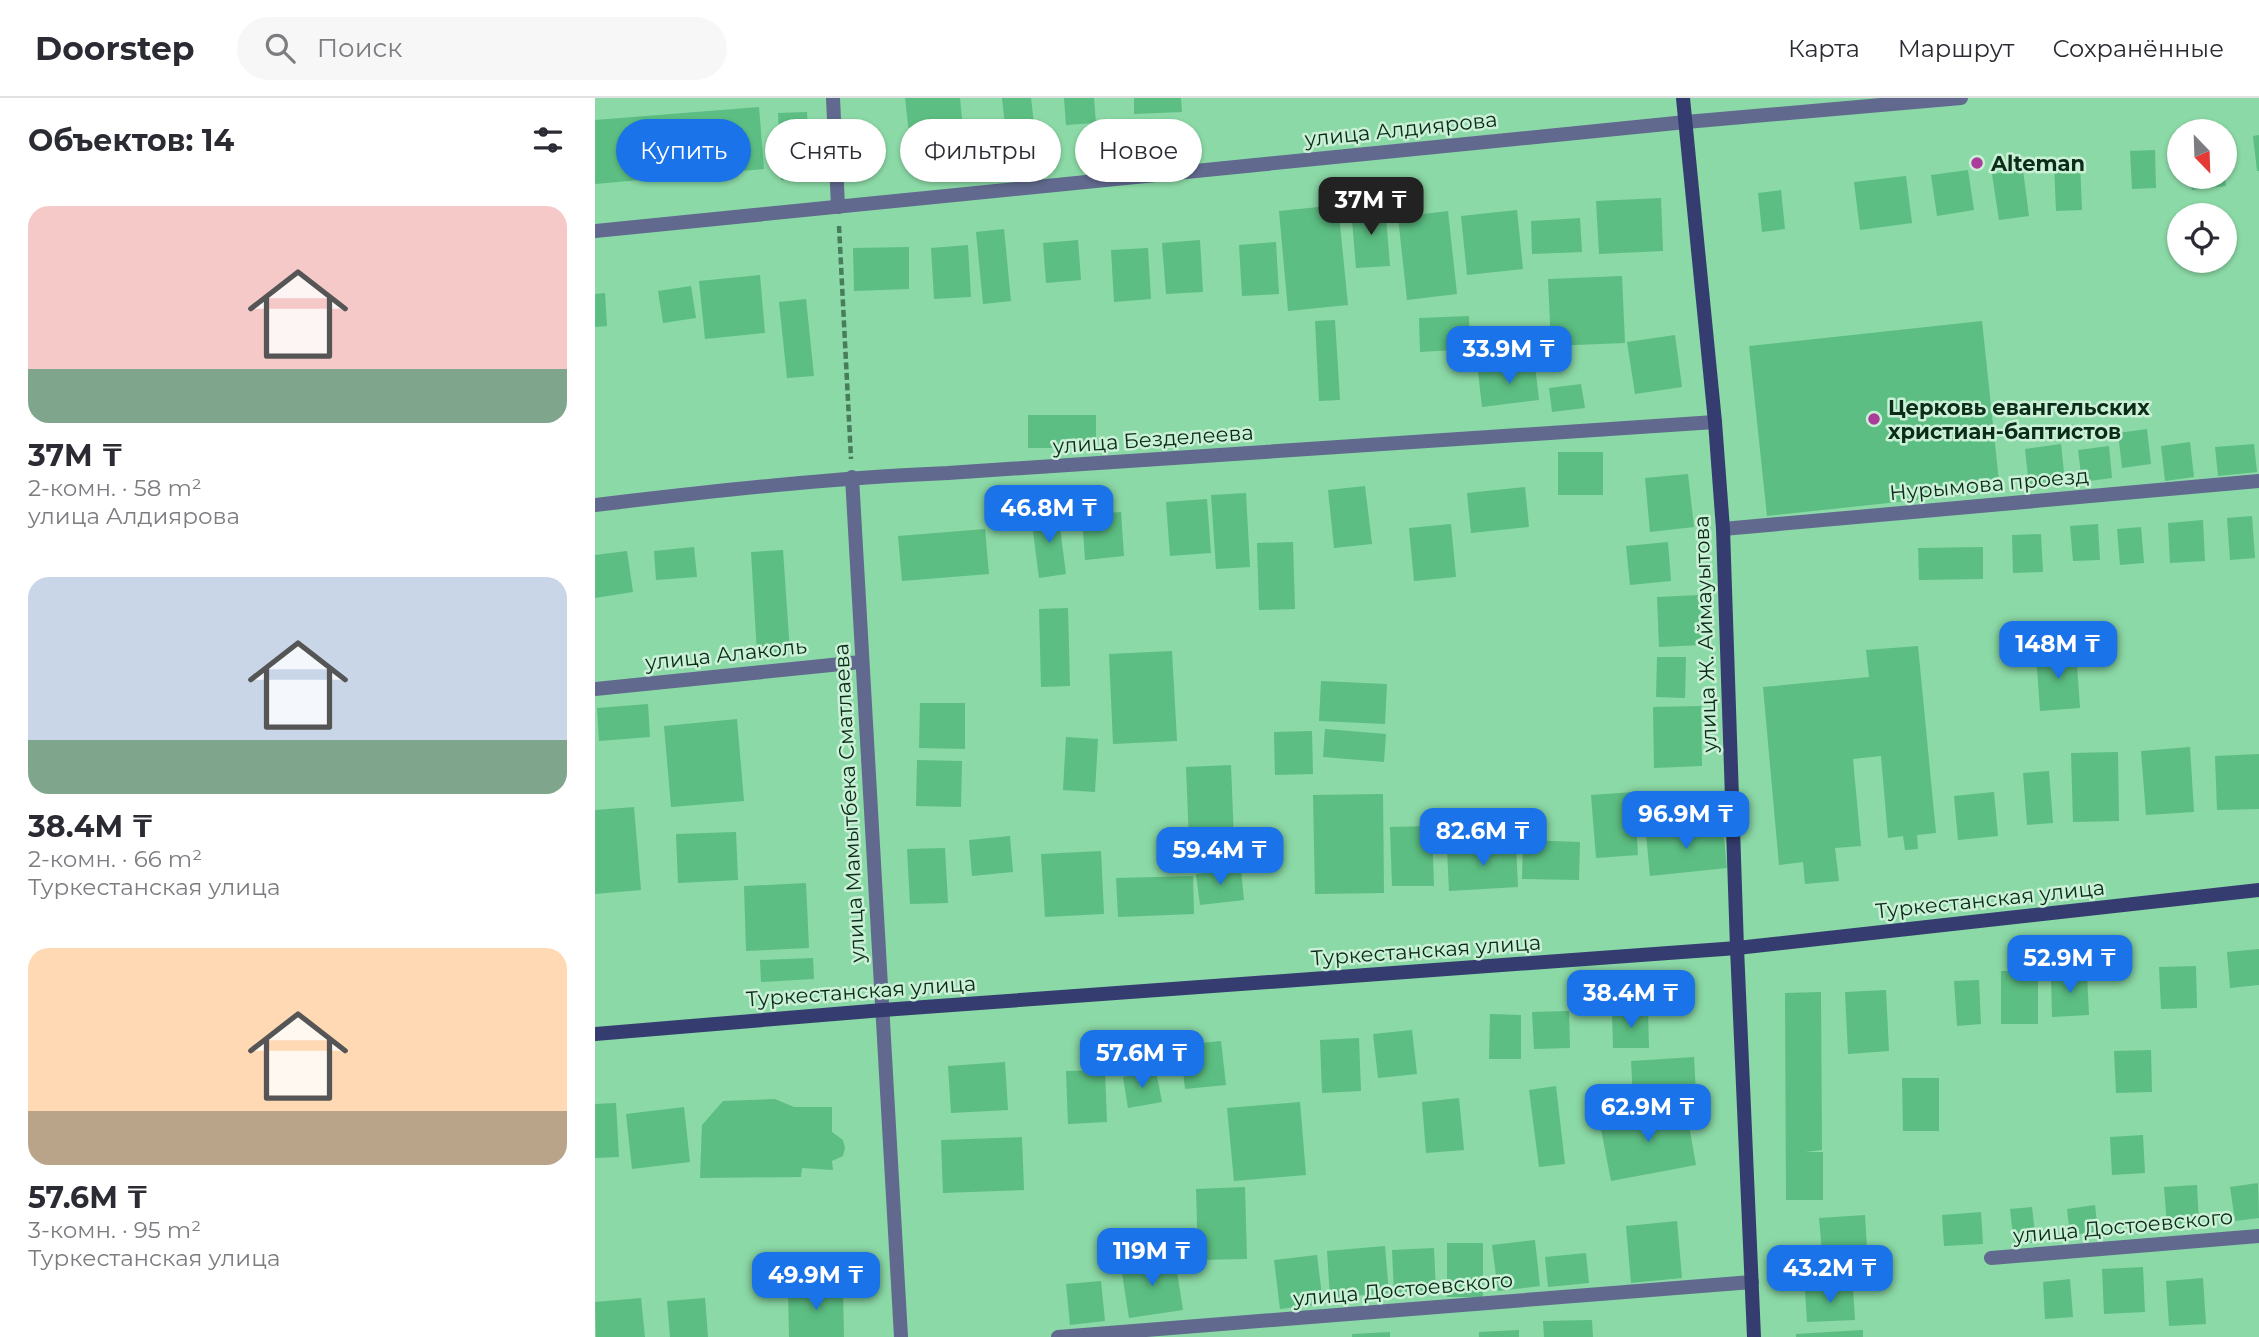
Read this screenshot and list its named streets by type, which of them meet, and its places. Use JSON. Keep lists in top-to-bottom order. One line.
{"streets":{"street":["улица Алдиярова","улица Безделеева","Нурымова проезд","улица Ж. Аймауытова","улица Алаколь","улица Мамытбека Сматлаева","Туркестанская улица","улица Достоевского"]},"crossings":[["улица Алдиярова","улица Ж. Аймауытова"],["улица Безделеева","улица Ж. Аймауытова"],["улица Безделеева","улица Мамытбека Сматлаева"],["Нурымова проезд","улица Ж. Аймауытова"],["улица Ж. Аймауытова","Туркестанская улица"],["улица Ж. Аймауытова","улица Достоевского"],["улица Алаколь","улица Мамытбека Сматлаева"],["улица Мамытбека Сматлаева","Туркестанская улица"]],"places":["Alteman","Церковь евангельских христиан-баптистов"],"north":"bottom right","page":{"header":"Doorstep","search":"Поиск","nav":["Карта","Маршрут","Сохранённые"],"heading":"Объектов: 14","chip":["Купить","Снять","Фильтры","Новое"],"price":["37M ₸","33.9M ₸","46.8M ₸","148M ₸","96.9M ₸","82.6M ₸","59.4M ₸","52.9M ₸","38.4M ₸","57.6M ₸","62.9M ₸","119M ₸","43.2M ₸","49.9M ₸"],"list":[{"name":"37M ₸","note":"2-комн. · 58 m² · улица Алдиярова"},{"name":"38.4M ₸","note":"2-комн. · 66 m² · Туркестанская улица"},{"name":"57.6M ₸","note":"3-комн. · 95 m² · Туркестанская улица"}]}}
